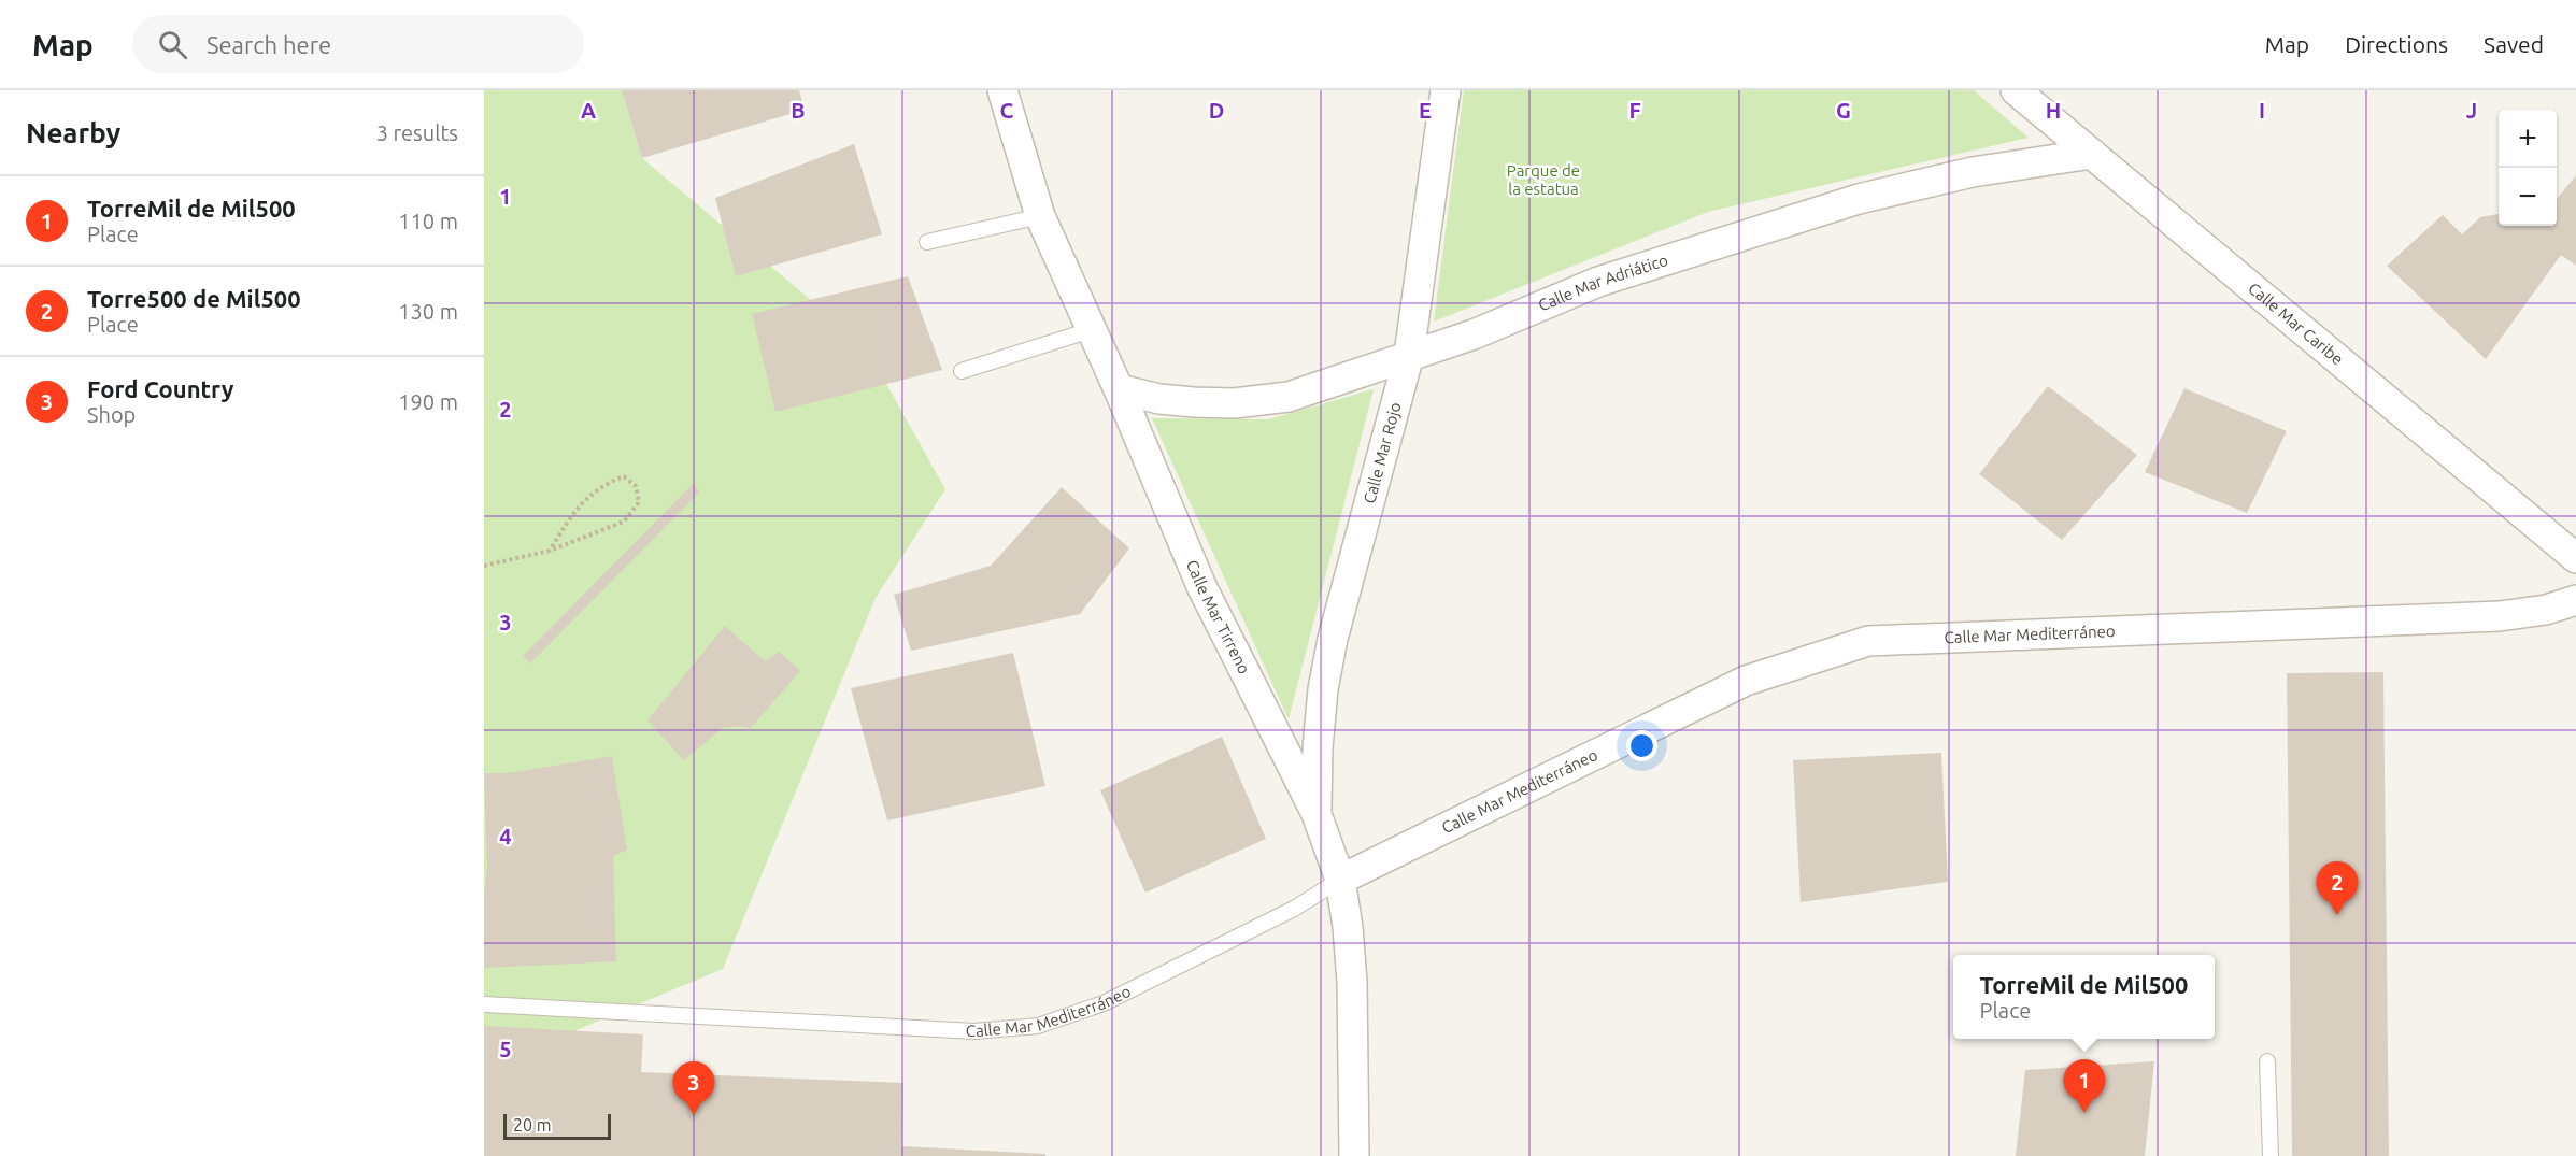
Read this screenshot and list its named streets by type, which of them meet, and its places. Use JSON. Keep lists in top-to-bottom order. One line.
{"streets":{"street":["Calle Mar Adriático","Calle Mar Caribe","Calle Mar Rojo","Calle Mar Tirreno","Calle Mar Mediterráneo"]},"crossings":[["Calle Mar Adriático","Calle Mar Caribe"],["Calle Mar Adriático","Calle Mar Rojo"],["Calle Mar Adriático","Calle Mar Tirreno"],["Calle Mar Rojo","Calle Mar Tirreno"],["Calle Mar Tirreno","Calle Mar Mediterráneo"]],"parks":["Parque de la estatua"],"scale_bar":"20 m","page":{"header":"Map","search":"Search here","nav":["Map","Directions","Saved"],"heading":["Nearby","3 results"],"map_buttons":["+","−"],"list":[{"mark":"1","name":"TorreMil de Mil500","note":"Place","value":"110 m"},{"mark":"2","name":"Torre500 de Mil500","note":"Place","value":"130 m"},{"mark":"3","name":"Ford Country","note":"Shop","value":"190 m"}],"pins":["2","1","3"],"popup":["TorreMil de Mil500","Place"],"scale":"20 m"},"grid":{"columns":["A","B","C","D","E","F","G","H","I","J"],"rows":["1","2","3","4","5"]}}
